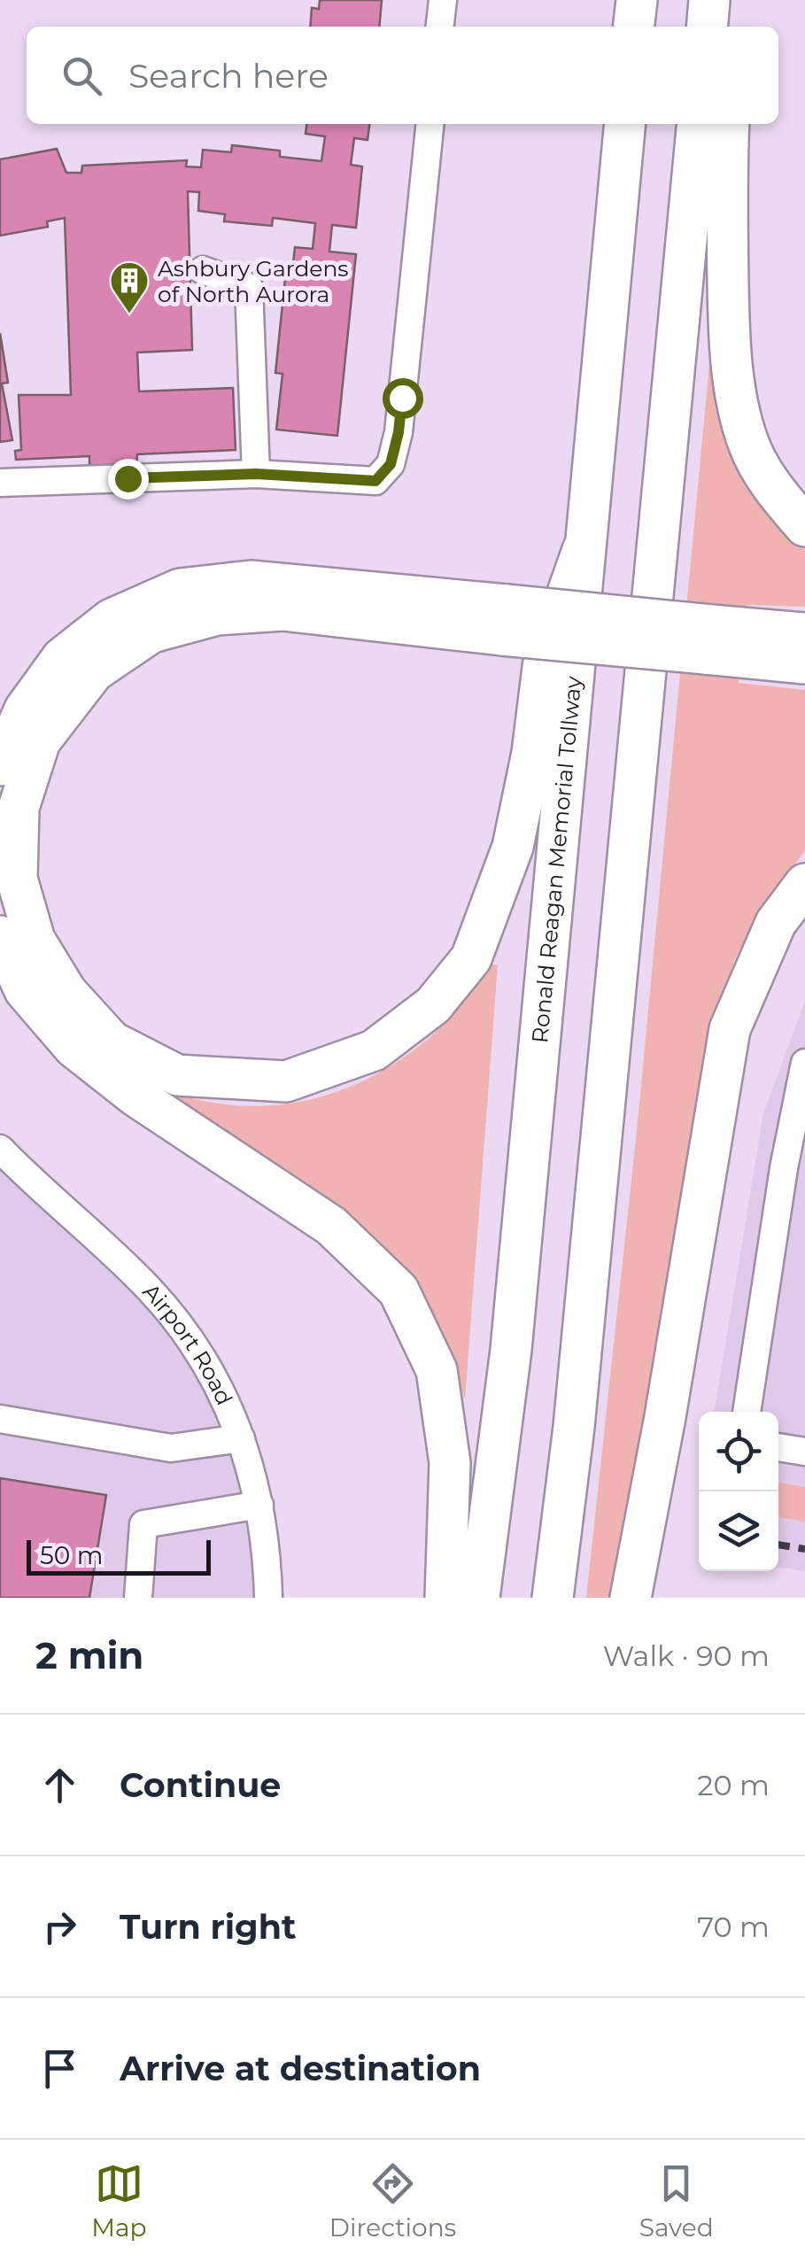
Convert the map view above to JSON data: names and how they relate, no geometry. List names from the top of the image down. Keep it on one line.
{"streets":{"highway":["Ronald Reagan Memorial Tollway"],"street":["Airport Road"]},"places":{"building":["Ashbury Gardens of North Aurora"]},"scale_bar":"50 m","page":{"search":"Search here","scale":"50 m","heading":["2 min","Walk · 90 m"],"list":[["Continue","20 m"],["Turn right","70 m"],"Arrive at destination"],"nav":["Map","Directions","Saved"]}}
